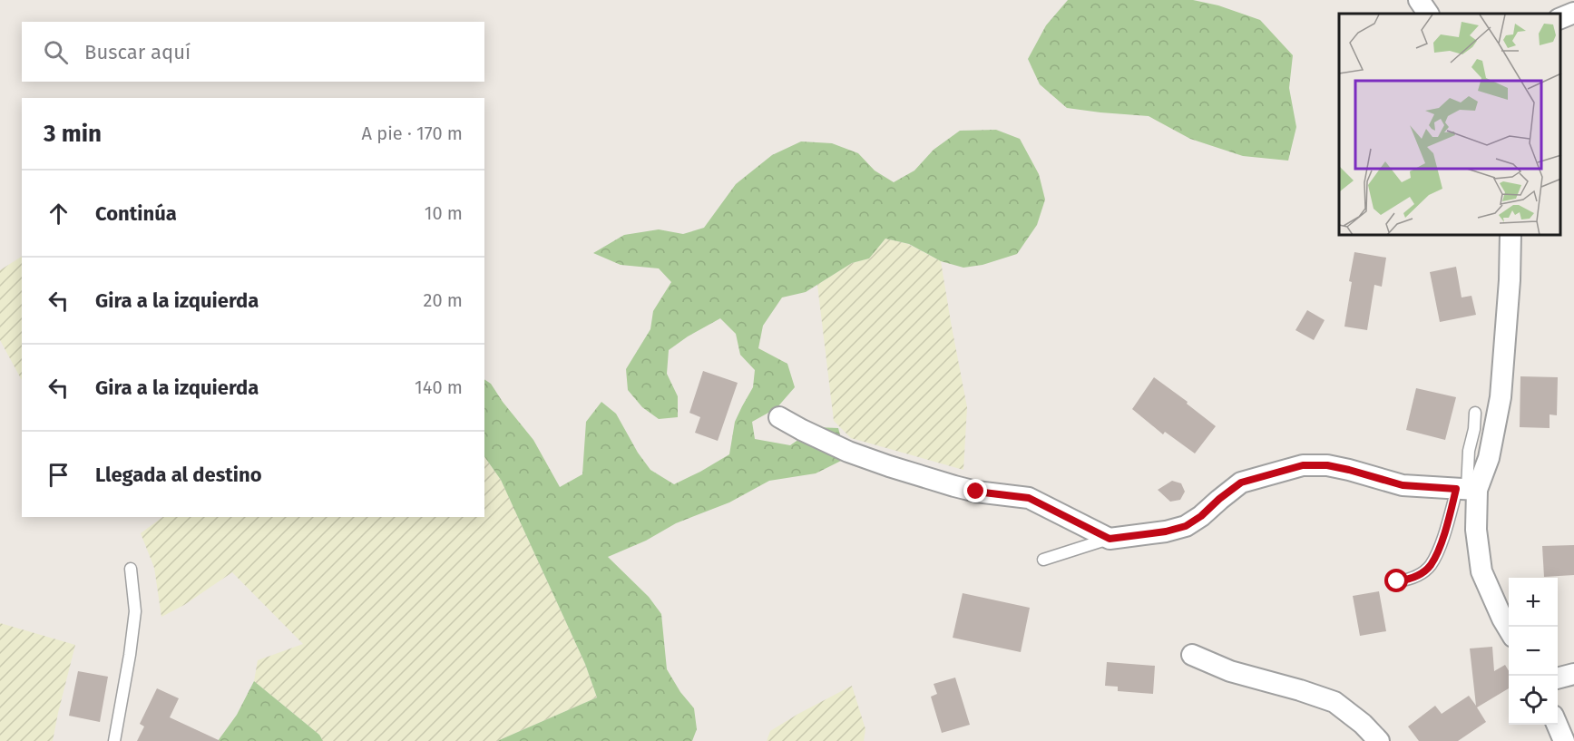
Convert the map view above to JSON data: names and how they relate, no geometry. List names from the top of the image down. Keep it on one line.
{"page":{"search":"Buscar aquí","heading":["3 min","A pie · 170 m"],"list":[["Continúa","10 m"],["Gira a la izquierda","20 m"],["Gira a la izquierda","140 m"],"Llegada al destino"],"map_buttons":["+","−"]}}
